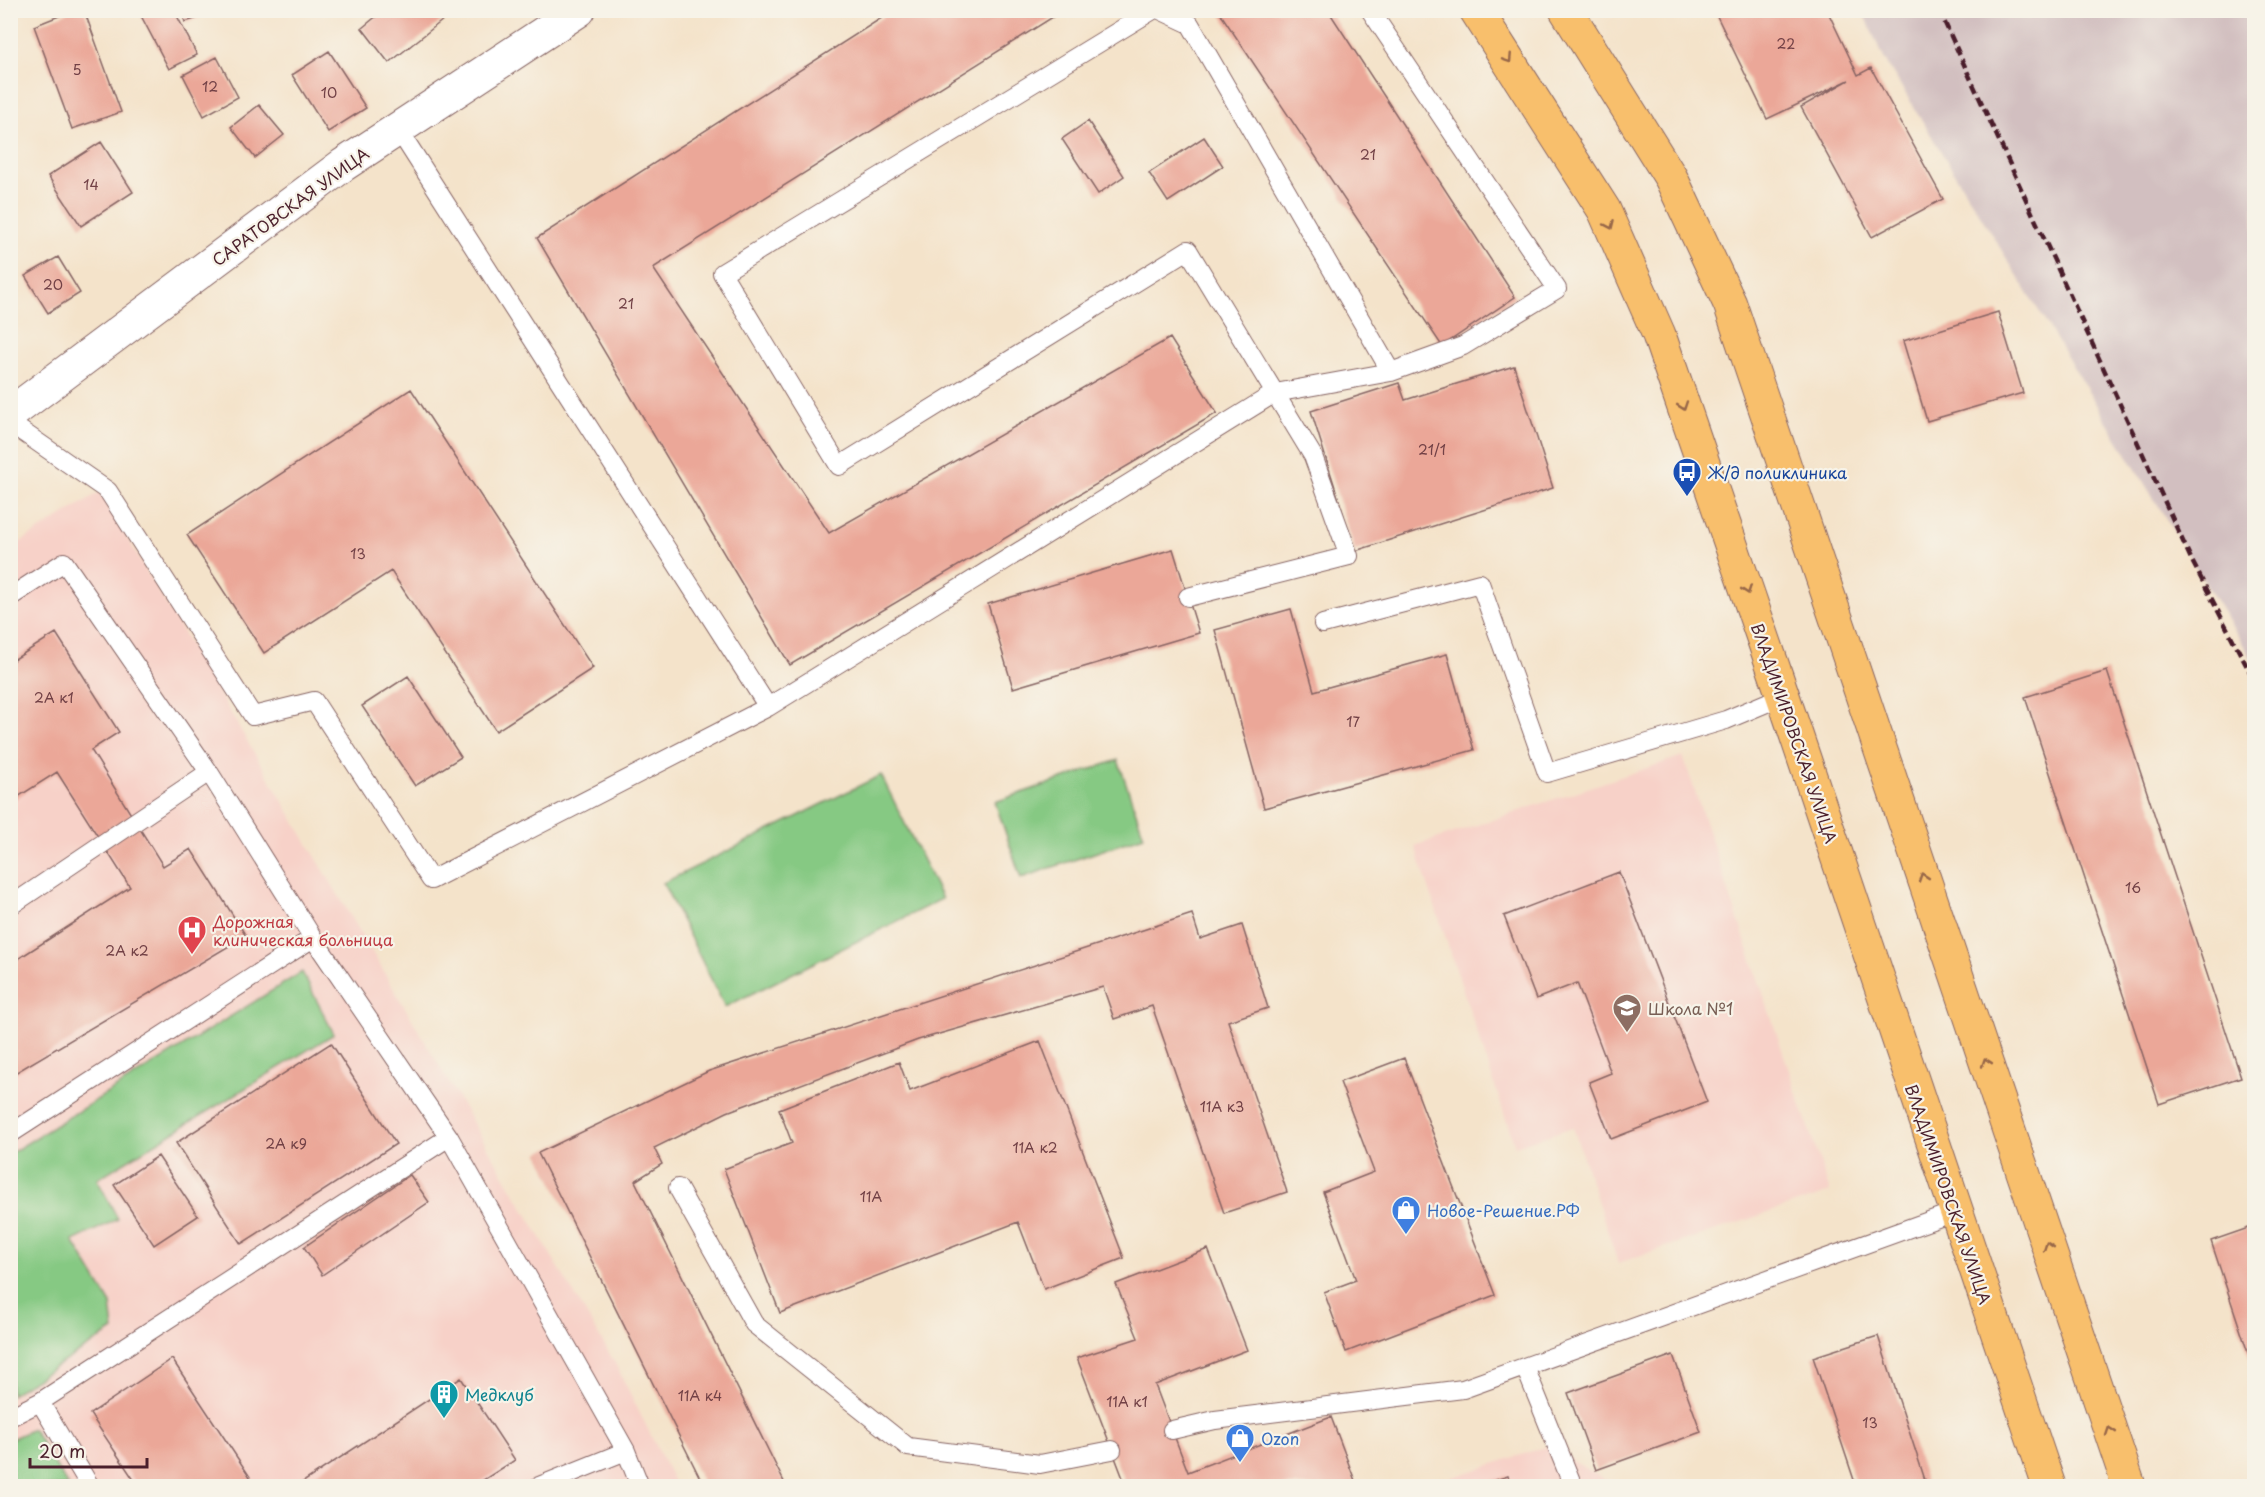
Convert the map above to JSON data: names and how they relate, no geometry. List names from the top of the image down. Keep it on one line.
{"streets":{"main road":["ВЛАДИМИРОВСКАЯ УЛИЦА"],"street":["САРАТОВСКАЯ УЛИЦА"]},"places":{"bus stop":["Ж/д поликлиника"],"hospital":["Дорожная клиническая больница"],"school or university":["Школа №1"],"shop":["Новое-Решение.РФ","Ozon"],"building":["Медклуб"]},"house_numbers":["22","5","12","10","21","14","20","21","21/1","13","2А к1","17","16","2А к2","11А к3","2А к9","11А к2","11А","11А к4","11А к1","13"],"scale_bar":"20 m"}
